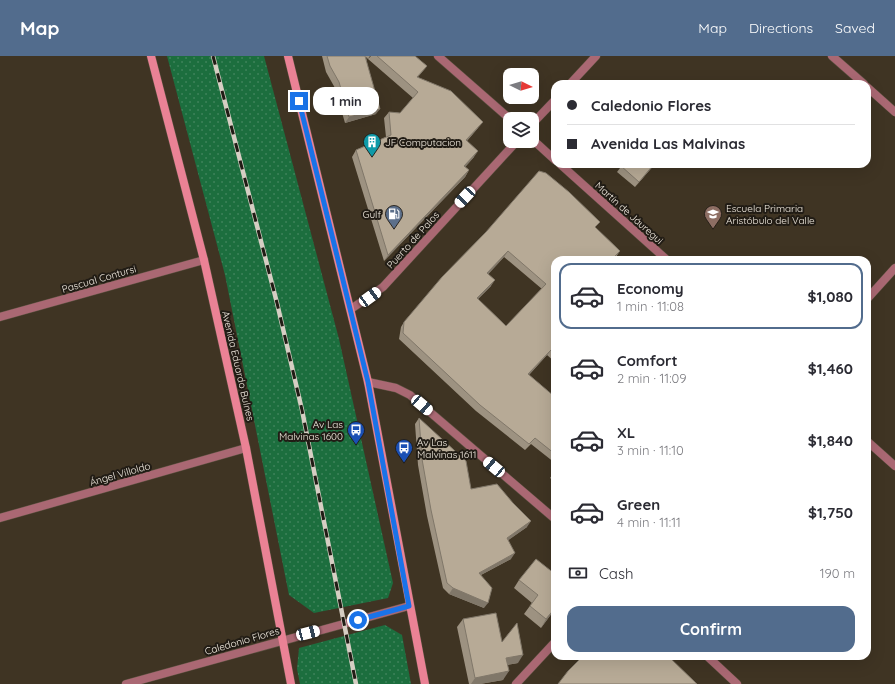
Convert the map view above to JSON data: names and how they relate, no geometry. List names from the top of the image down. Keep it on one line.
{"streets":{"main road":["Avenida Eduardo Bulnes"],"street":["Martín de Jáuregui","Puerto de Palos","Pascual Contursi","Ángel Villoldo","Caledonio Flores"]},"crossings":[["Pascual Contursi","Avenida Eduardo Bulnes"],["Avenida Eduardo Bulnes","Ángel Villoldo"],["Avenida Eduardo Bulnes","Caledonio Flores"]],"places":{"building":["JF Computacion"],"fuel station":["Gulf"],"school or university":["Escuela Primaria Aristóbulo del Valle"],"bus stop":["Av Las Malvinas 1600","Av Las Malvinas 1611"]},"north":"right","page":{"header":"Map","nav":["Map","Directions","Saved"],"banner":["Caledonio Flores","Avenida Las Malvinas"],"bubble":"1 min","list":[{"name":"Economy","note":"1 min · 11:08","value":"$1,080"},{"name":"Comfort","note":"2 min · 11:09","value":"$1,460"},{"name":"XL","note":"3 min · 11:10","value":"$1,840"},{"name":"Green","note":"4 min · 11:11","value":"$1,750"}],"pay":["Cash","190 m"],"buttons":"Confirm"}}
